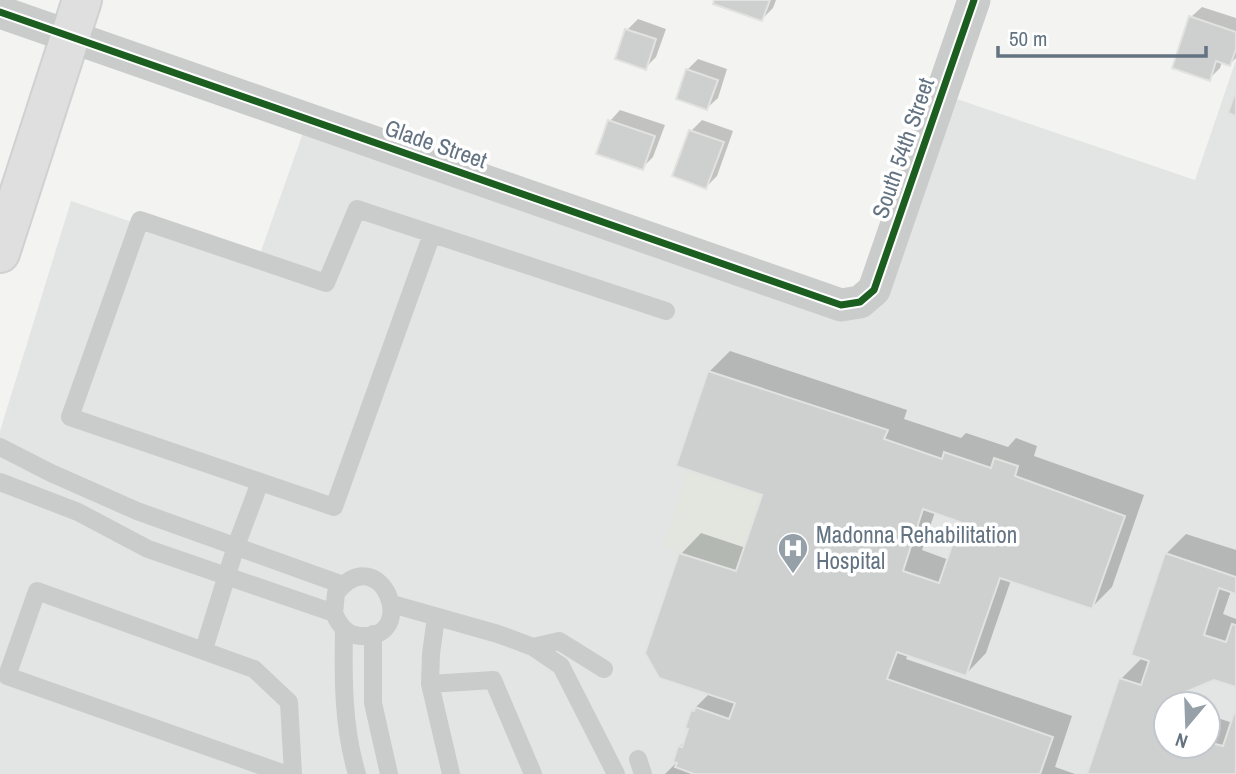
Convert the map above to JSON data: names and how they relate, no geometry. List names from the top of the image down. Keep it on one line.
{"streets":{"street":["Glade Street","South 54th Street"]},"crossings":[["Glade Street","South 54th Street"]],"places":{"hospital":["Madonna Rehabilitation Hospital"]},"scale_bar":"50 m","north":"bottom"}
